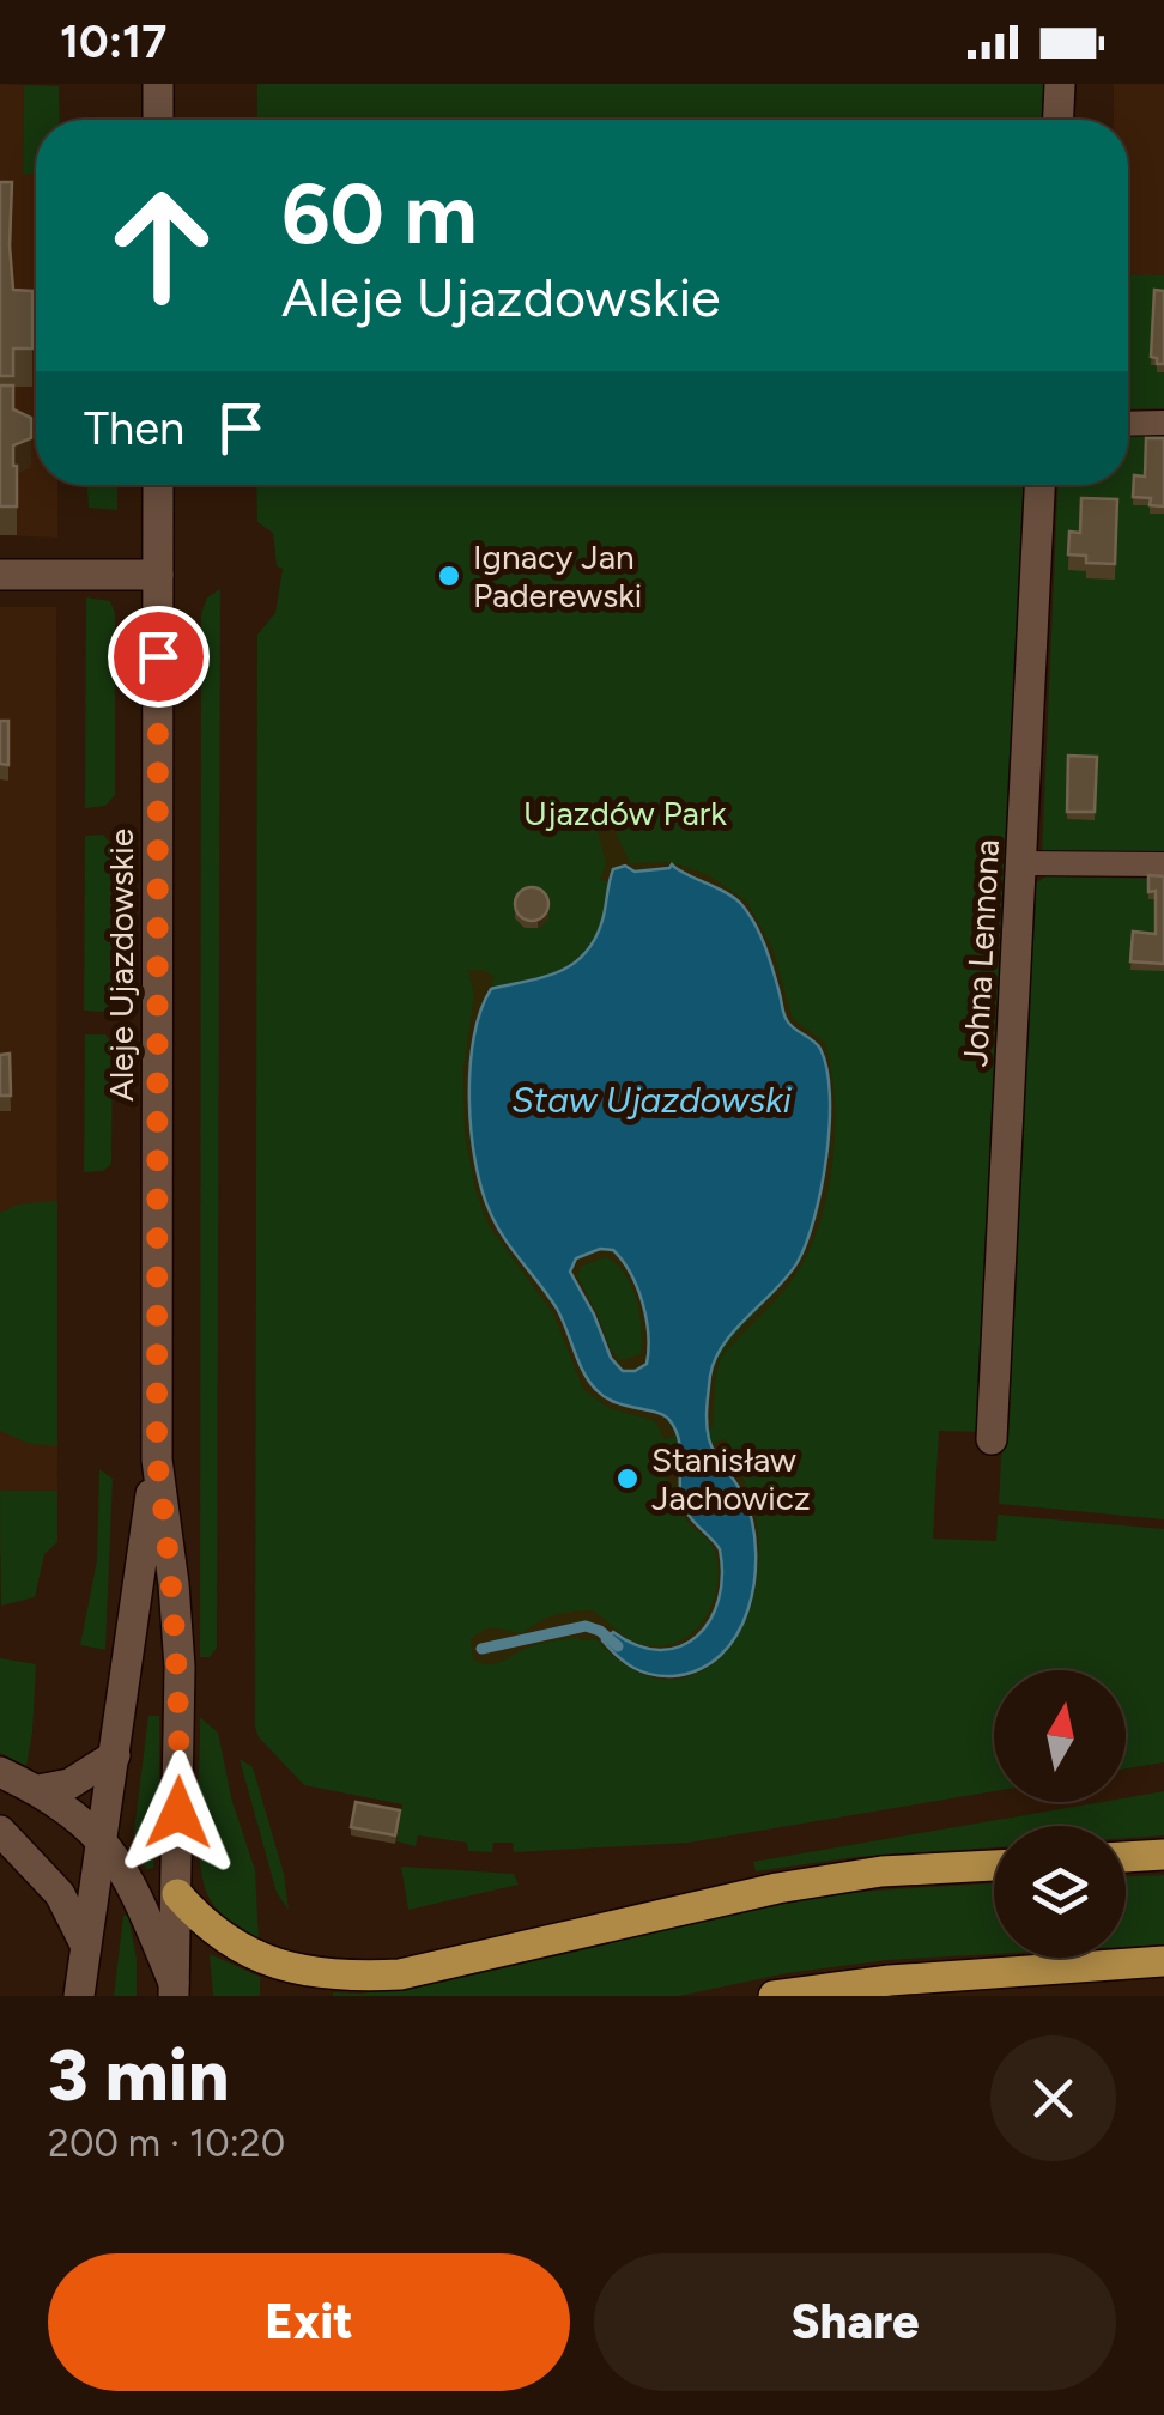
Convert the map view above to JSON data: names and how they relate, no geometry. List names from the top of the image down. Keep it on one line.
{"streets":{"street":["Johna Lennona","Aleje Ujazdowskie"]},"water":["Staw Ujazdowski"],"parks":["Ujazdów Park"],"places":["Ignacy Jan Paderewski","Stanisław Jachowicz"],"north":"top","page":{"status":"10:17","turn":["60 m","Aleje Ujazdowskie"],"then":"Then","heading":["3 min","200 m · 10:20"],"buttons":["Exit","Share"]}}
